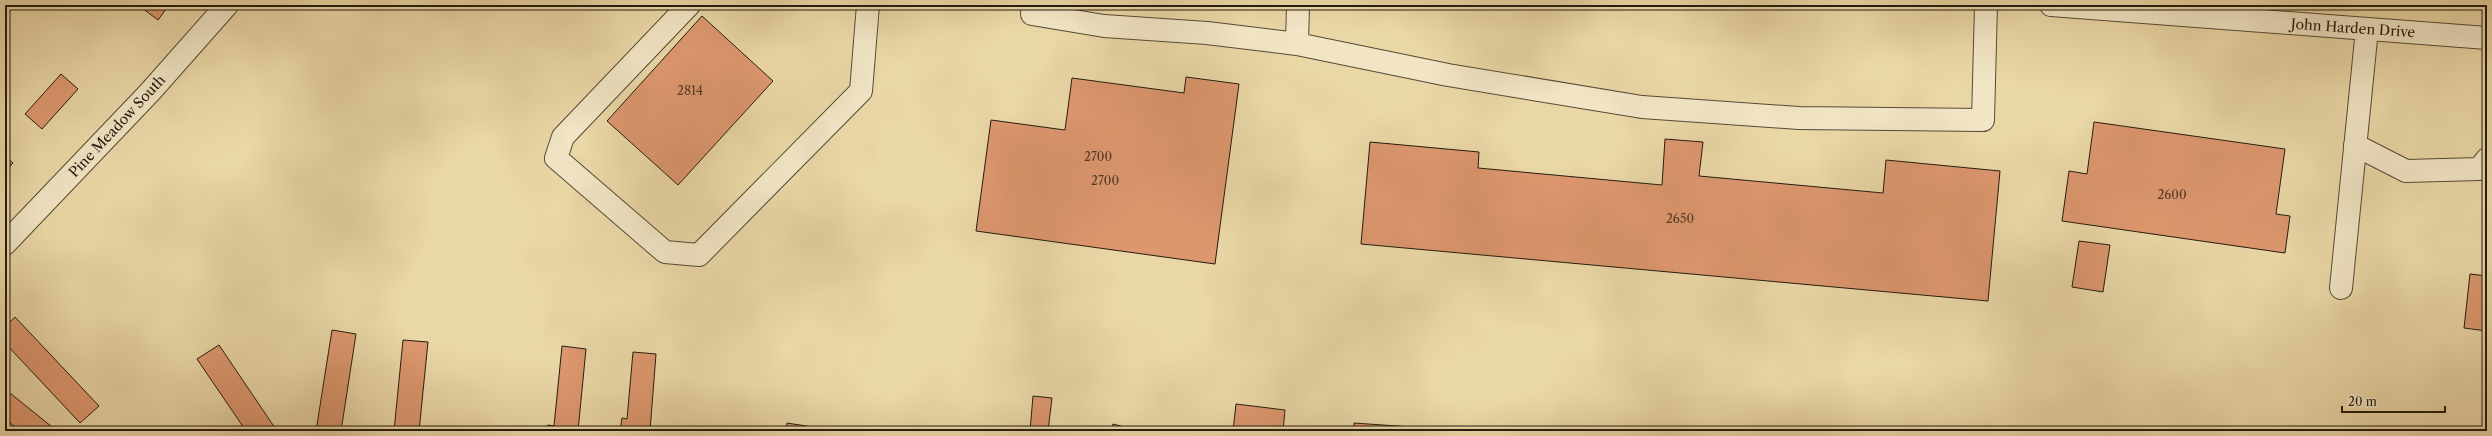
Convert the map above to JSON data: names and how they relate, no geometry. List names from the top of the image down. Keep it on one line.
{"streets":{"street":["John Harden Drive","Pine Meadow South"]},"house_numbers":["2814","2700","2700","2600","2650"],"scale_bar":"20 m"}
